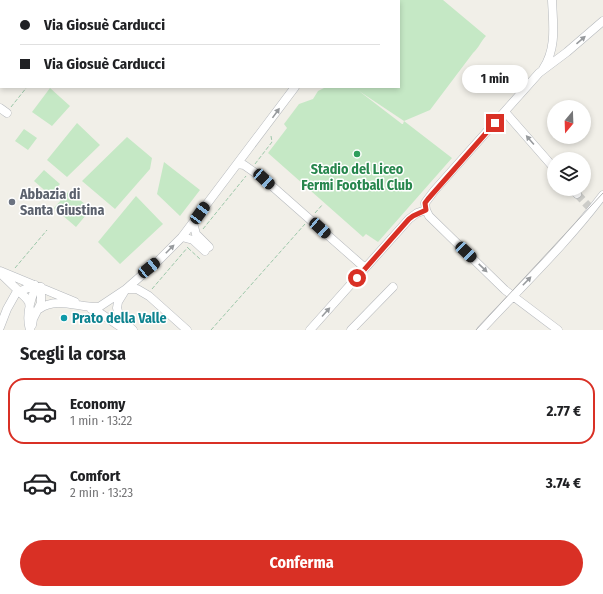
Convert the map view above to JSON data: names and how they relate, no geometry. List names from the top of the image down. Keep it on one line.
{"places":["Stadio del Liceo Fermi Football Club","Abbazia di Santa Giustina","Prato della Valle"],"north":"bottom","page":{"banner":["Via Giosuè Carducci","Via Giosuè Carducci"],"bubble":"1 min","heading":"Scegli la corsa","list":[{"name":"Economy","note":"1 min · 13:22","value":"2.77 €"},{"name":"Comfort","note":"2 min · 13:23","value":"3.74 €"}],"buttons":"Conferma"}}
